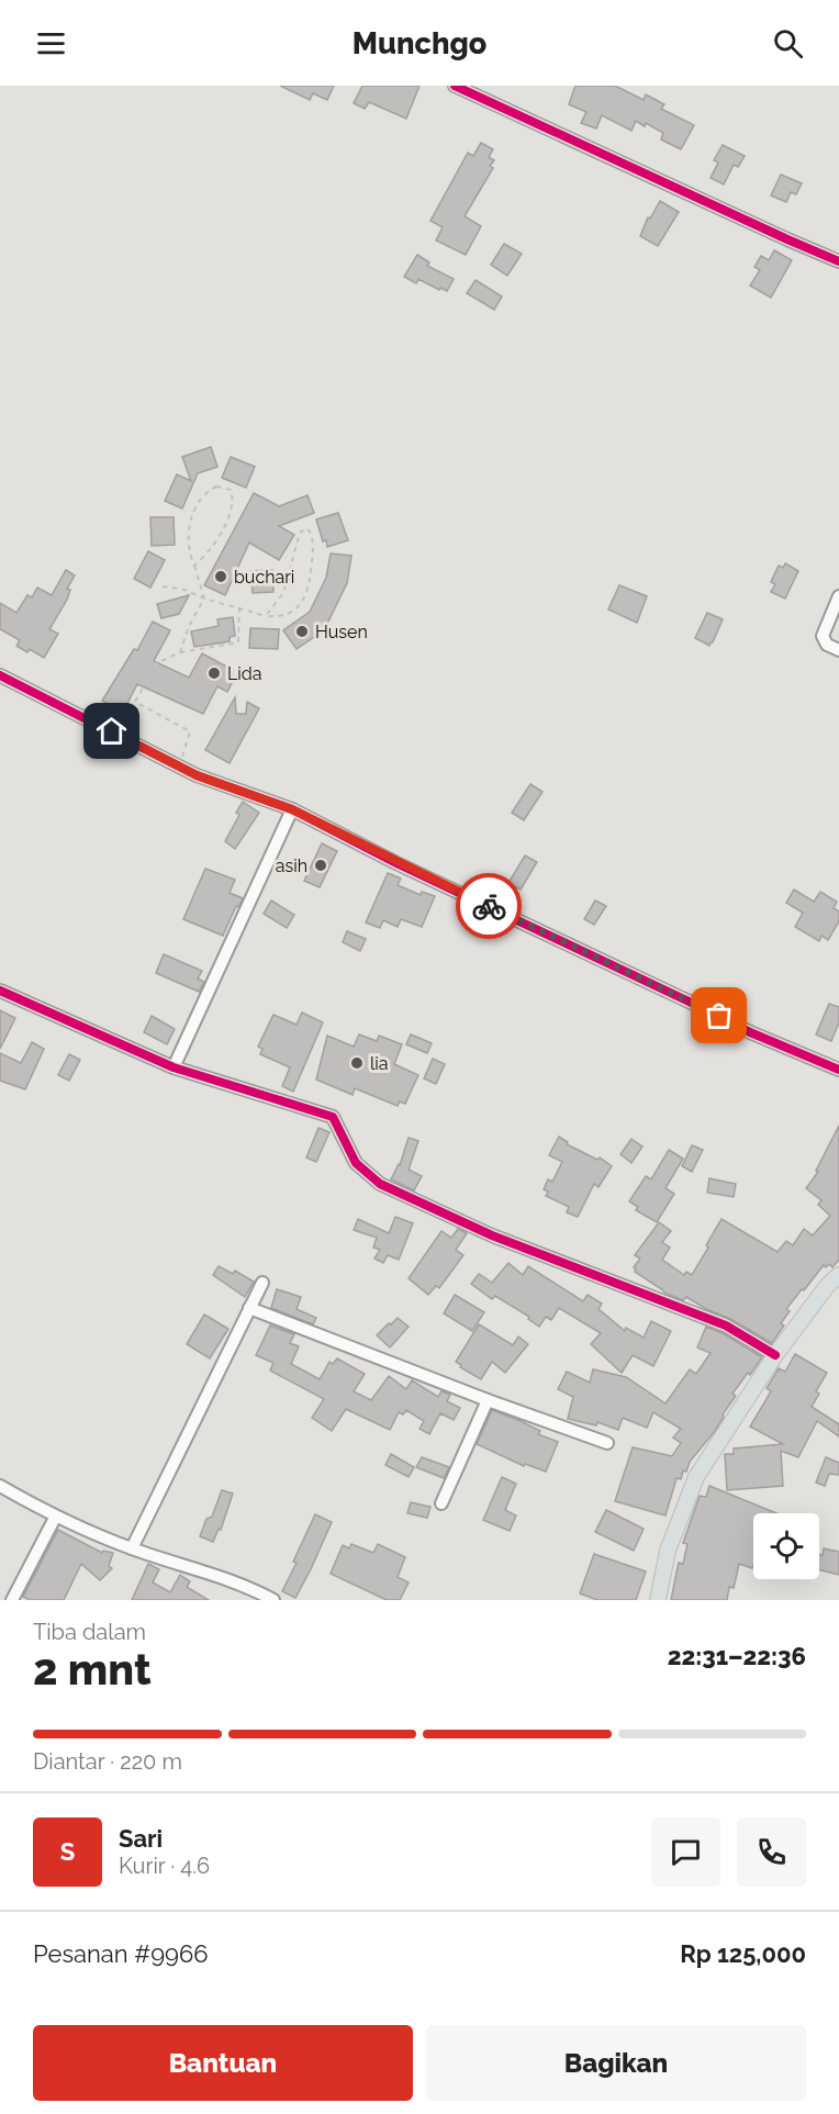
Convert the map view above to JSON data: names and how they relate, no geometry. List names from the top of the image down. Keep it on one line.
{"places":["buchari","Husen","Lida","asih","lia"],"page":{"header":"Munchgo","heading":["2 mnt","Tiba dalam","22:31–22:36"],"panel":["Sari","Kurir · 4.6","Pesanan #9966","Rp 125,000"],"bar":"Diantar · 220 m","round":"S","buttons":["Bantuan","Bagikan"]}}
